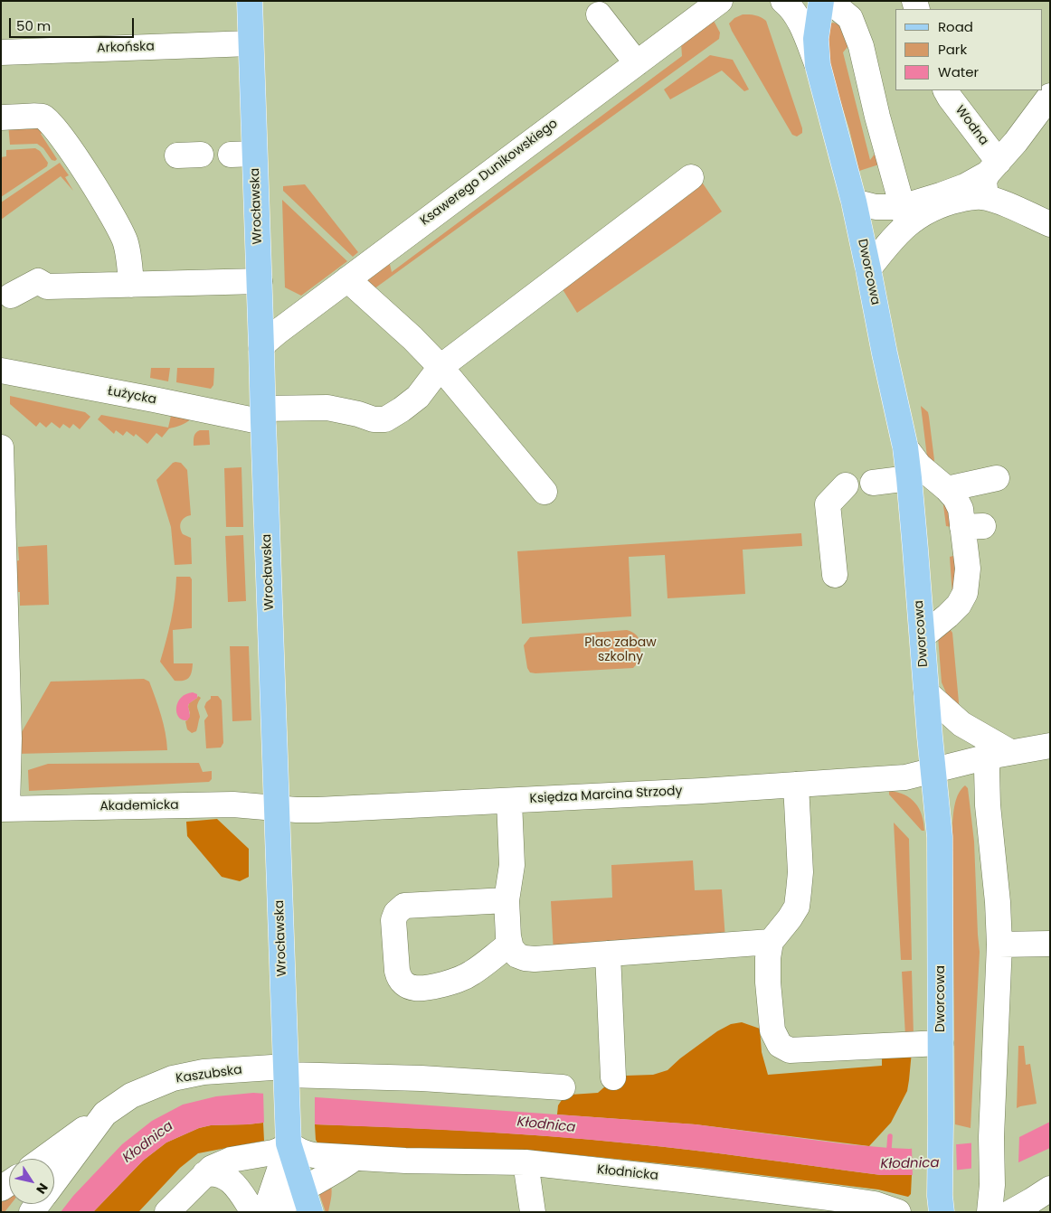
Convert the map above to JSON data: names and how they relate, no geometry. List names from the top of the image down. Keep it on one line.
{"streets":{"main road":["Wrocławska","Dworcowa"],"street":["Arkońska","Wodna","Ksawerego Dunikowskiego","Łużycka","Księdza Marcina Strzody","Akademicka","Kaszubska","Kłodnicka"]},"crossings":[["Arkońska","Wrocławska"],["Ksawerego Dunikowskiego","Wrocławska"],["Wrocławska","Łużycka"],["Wrocławska","Księdza Marcina Strzody"],["Wrocławska","Akademicka"],["Wrocławska","Kaszubska"],["Wrocławska","Kłodnicka"],["Dworcowa","Księdza Marcina Strzody"],["Księdza Marcina Strzody","Akademicka"]],"water":["Kłodnica"],"parks":["Plac zabaw szkolny"],"legend":["Road","Park","Water"],"scale_bar":"50 m","north":"bottom right"}
